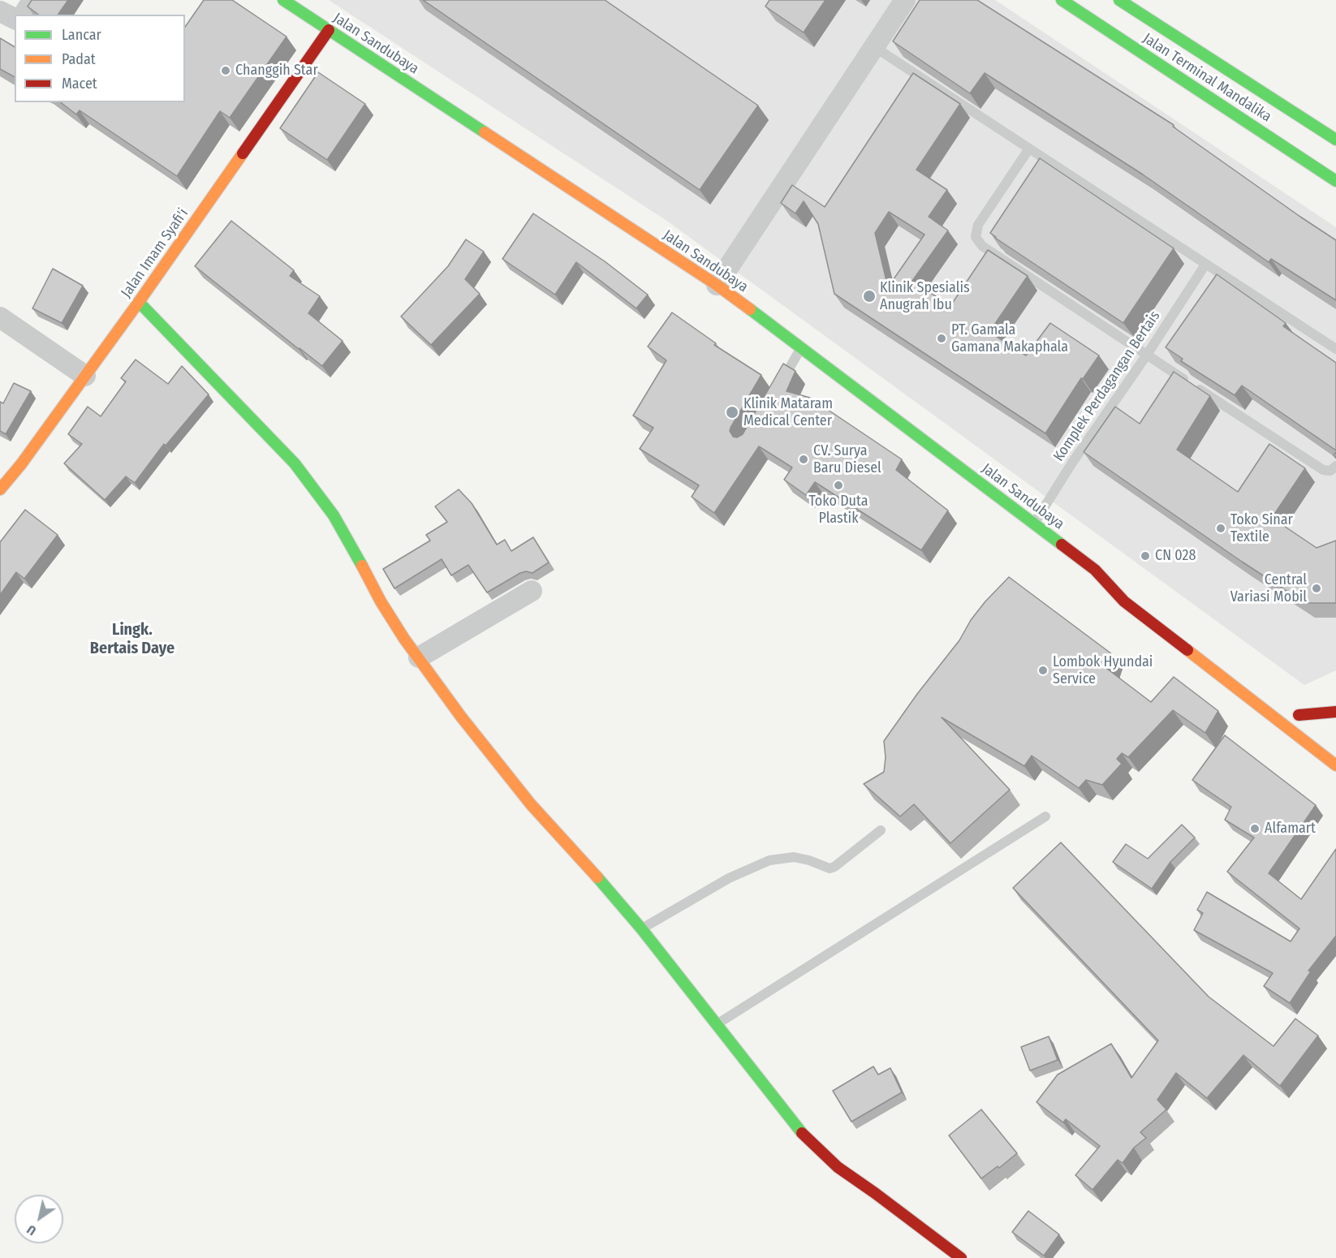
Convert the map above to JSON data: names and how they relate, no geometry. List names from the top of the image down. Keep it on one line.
{"streets":{"main road":["Jalan Sandubaya","Jalan Terminal Mandalika","Jalan Imam Syafi'i"],"lane":["Komplek Perdagangan Bertais"]},"crossings":[["Jalan Sandubaya","Jalan Imam Syafi'i"],["Jalan Sandubaya","Komplek Perdagangan Bertais"]],"districts":["Lingk. Bertais Daye"],"places":["Changgih Star","Klinik Spesialis Anugrah Ibu","PT. Gamala Gamana Makaphala","Klinik Mataram Medical Center","CV. Surya Baru Diesel","Toko Duta Plastik","Toko Sinar Textile","CN 028","Central Variasi Mobil","Lombok Hyundai Service","Alfamart"],"legend":["Lancar","Padat","Macet"],"north":"bottom left"}
